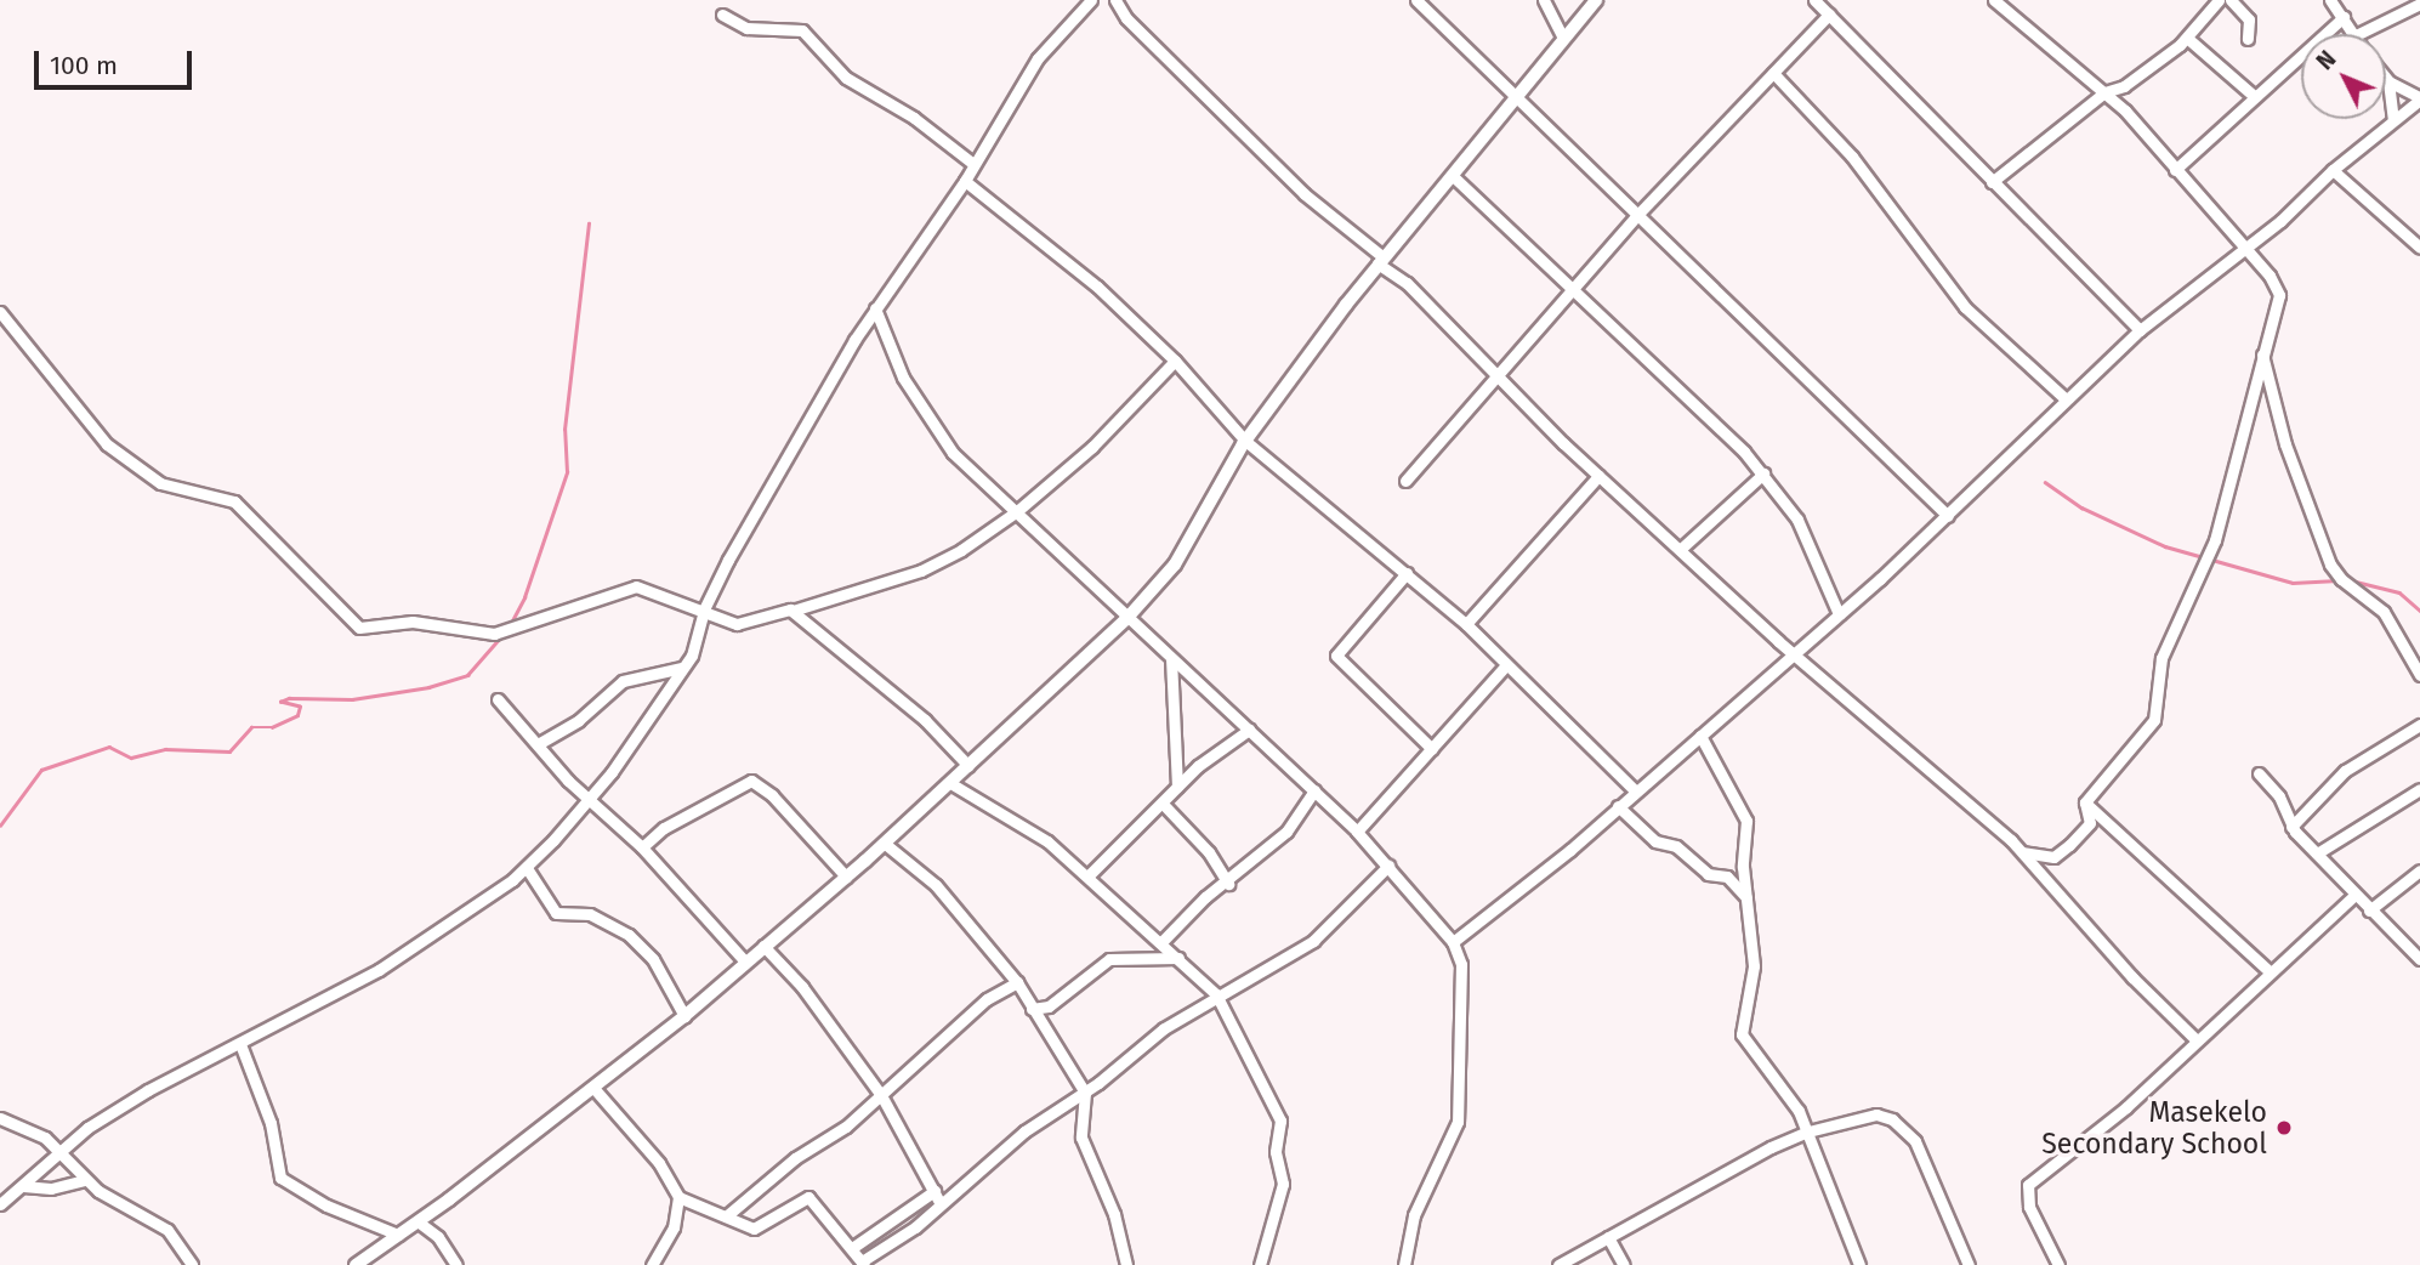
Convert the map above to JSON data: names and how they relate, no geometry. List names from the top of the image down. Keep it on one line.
{"places":["Masekelo Secondary School"],"scale_bar":"100 m","north":"top left"}
